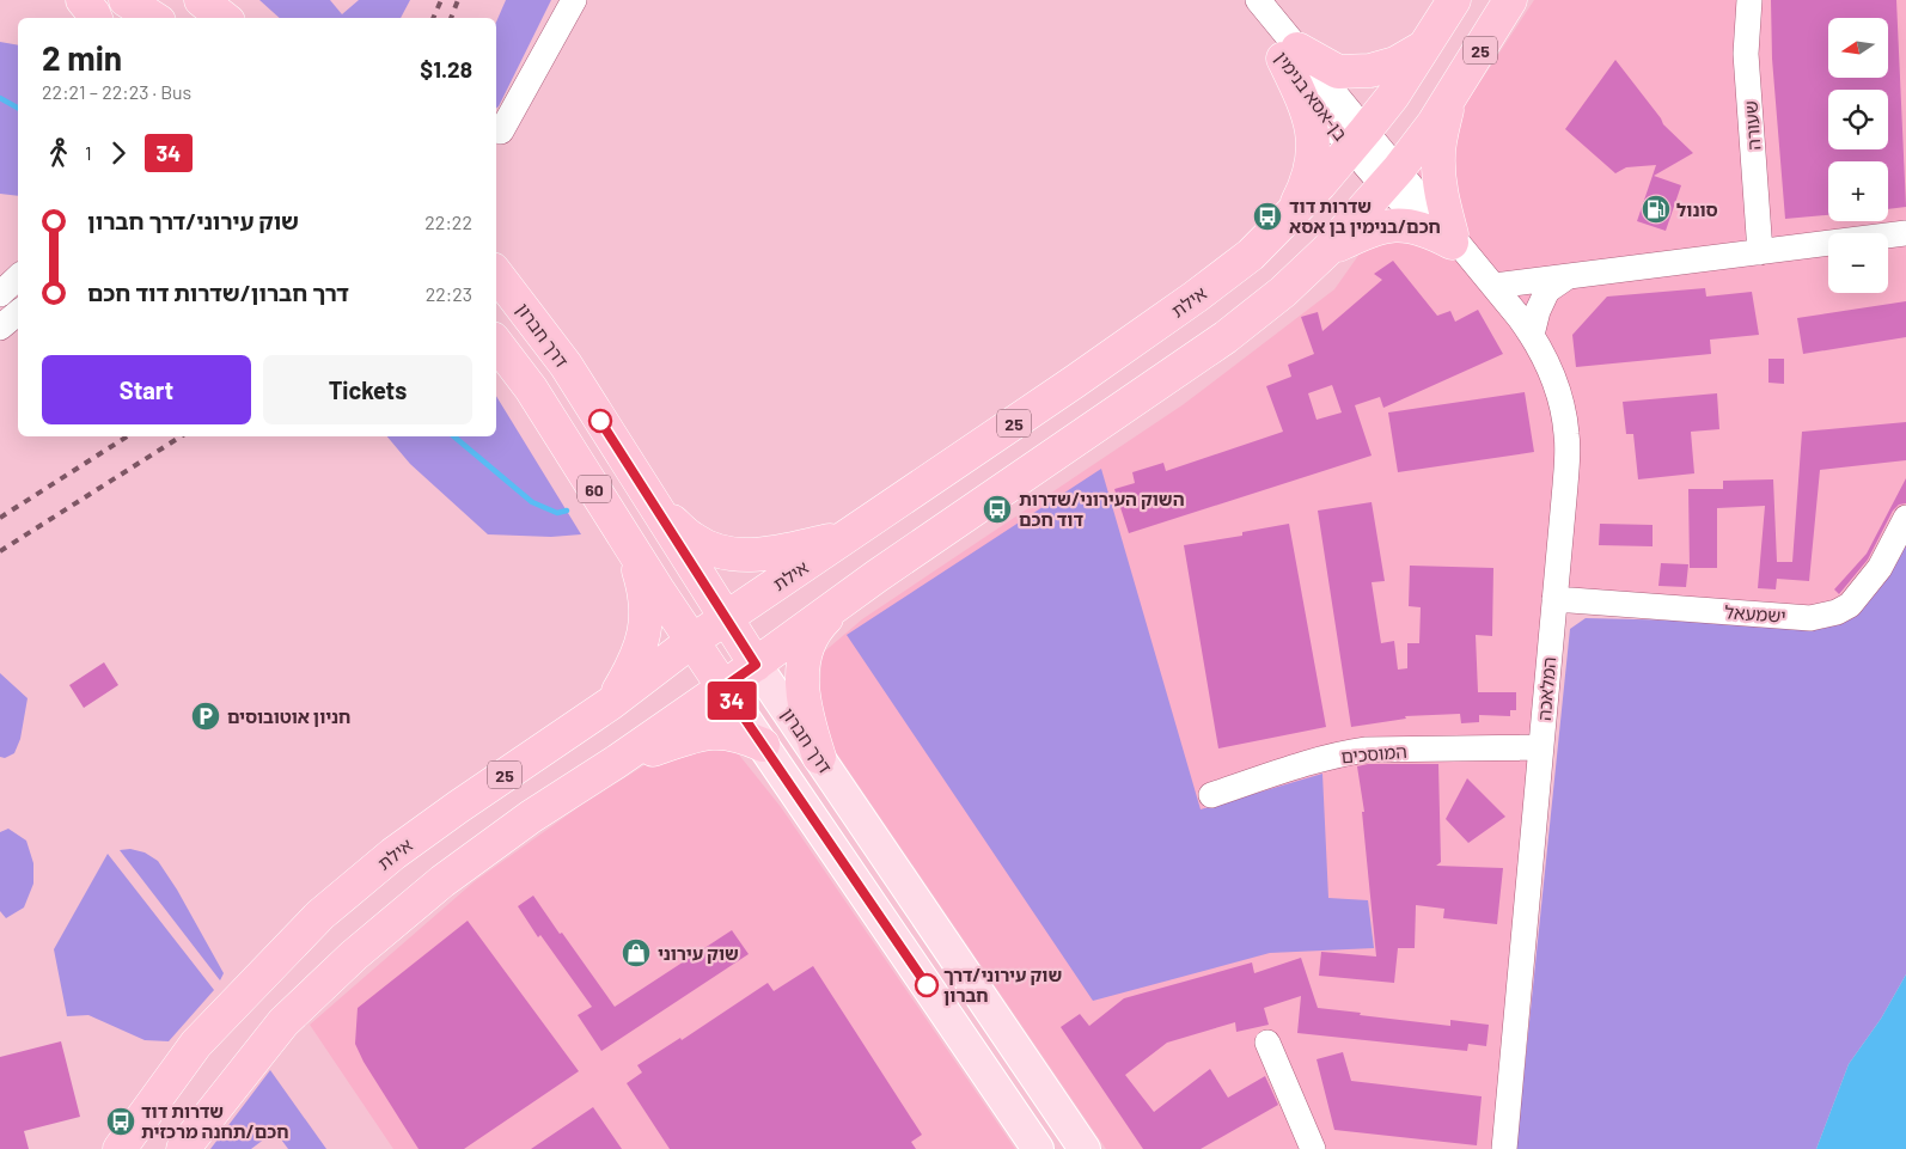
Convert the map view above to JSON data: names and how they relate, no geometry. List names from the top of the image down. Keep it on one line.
{"streets":{"highway":["25","אילת","דרך חברון","60"],"street":["בן-אסא בנימין","שעורה","ישמעאל","המלאכה","המוסכים"]},"crossings":[["25","בן-אסא בנימין"],["25","דרך חברון"],["25","60"],["25","המלאכה"],["בן-אסא בנימין","אילת"],["בן-אסא בנימין","המלאכה"],["אילת","דרך חברון"],["אילת","60"],["ישמעאל","המלאכה"],["המלאכה","המוסכים"]],"places":{"fuel station":["סונול"],"bus stop":["שדרות דוד חכם/בנימין בן אסא","השוק העירוני/שדרות דוד חכם","שדרות דוד חכם/תחנה מרכזית"],"parking":["חניון אוטובוסים"],"shop":["שוק עירוני"],"other":["שוק עירוני/דרך חברון"]},"lines":["bus line 34"],"north":"left","page":{"on_map":"34","map_buttons":["+","−"],"heading":["2 min","22:21 – 22:23 · Bus","$1.28"],"legs":["1","34"],"list":[{"name":"שוק עירוני/דרך חברון","value":"22:22"},{"name":"דרך חברון/שדרות דוד חכם","value":"22:23"}],"buttons":["Start","Tickets"]}}
